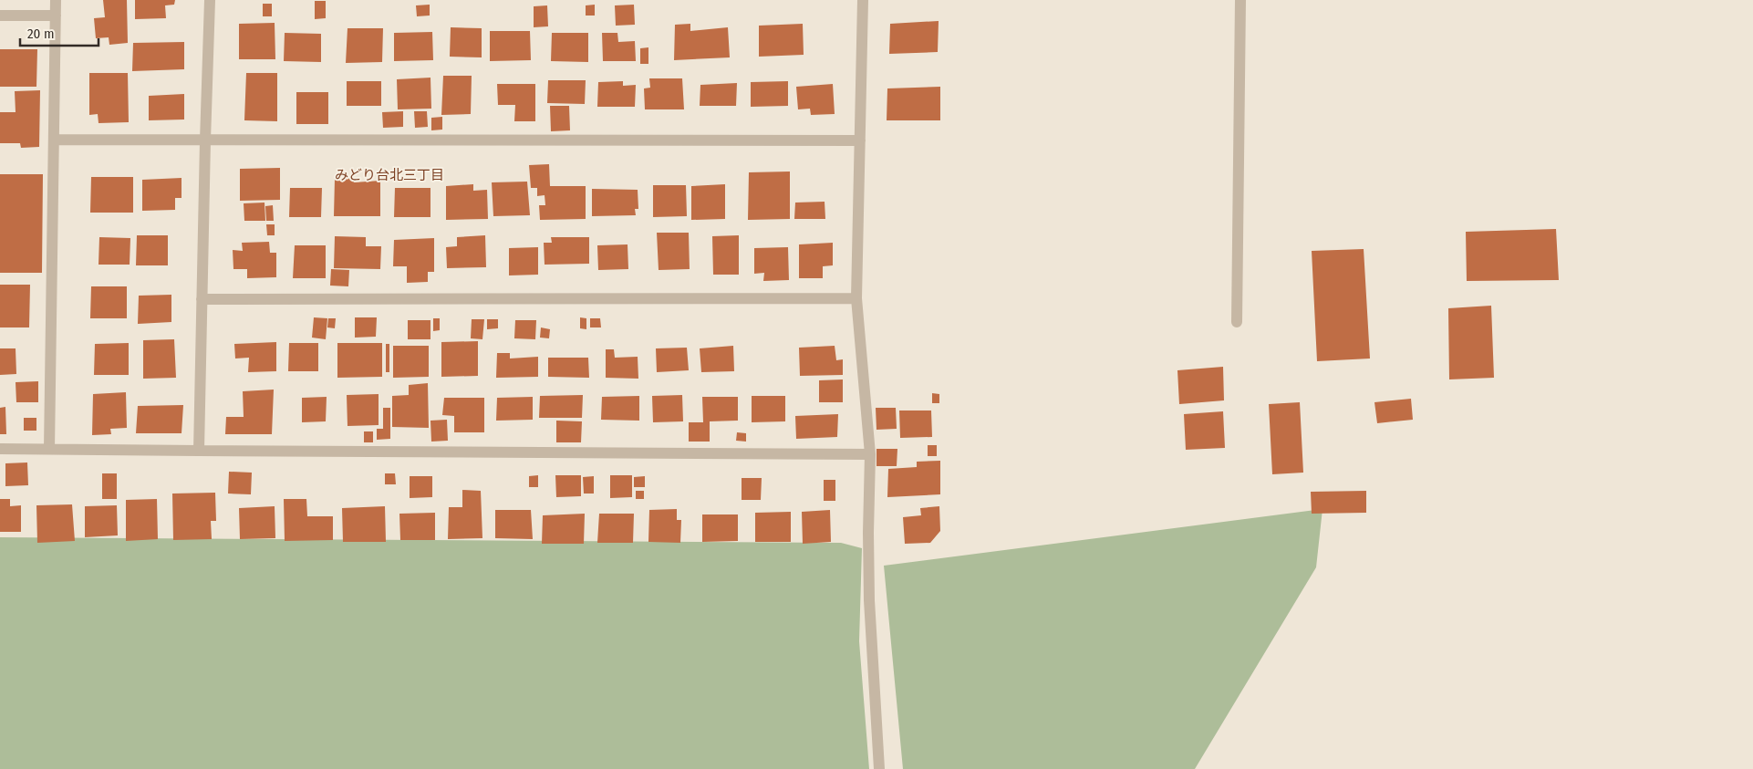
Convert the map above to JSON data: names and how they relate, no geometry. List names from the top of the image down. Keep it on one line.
{"districts":["みどり台北三丁目"],"scale_bar":"20 m"}
